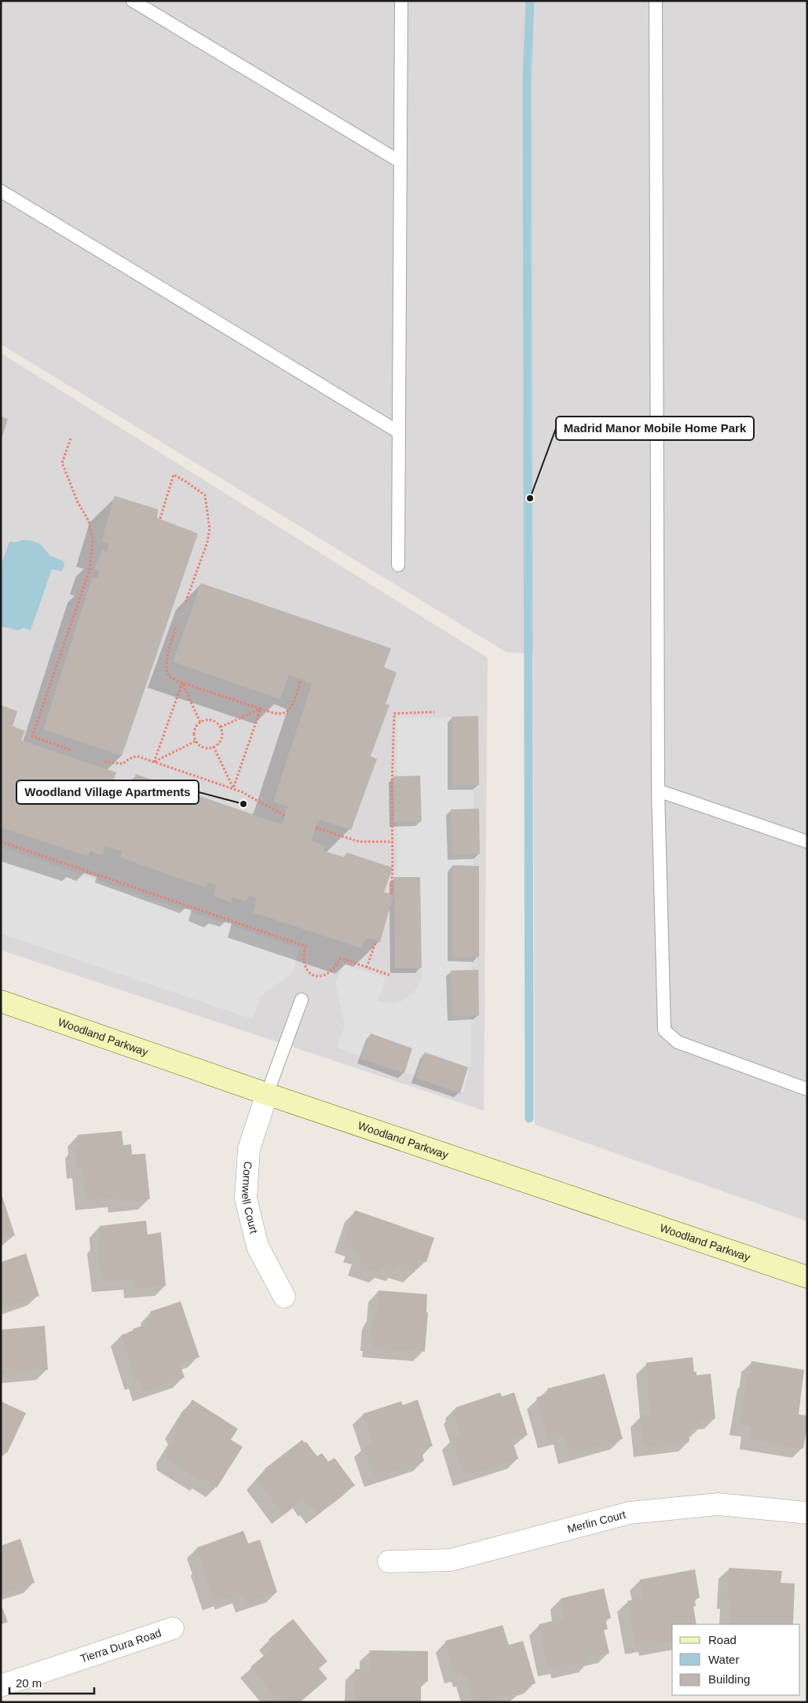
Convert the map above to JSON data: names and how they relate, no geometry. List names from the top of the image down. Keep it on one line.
{"streets":{"main road":["Woodland Parkway"],"street":["Cornwell Court","Merlin Court","Tierra Dura Road"]},"crossings":[["Woodland Parkway","Cornwell Court"]],"places":["Madrid Manor Mobile Home Park","Woodland Village Apartments"],"legend":["Road","Water","Building"],"scale_bar":"20 m"}
